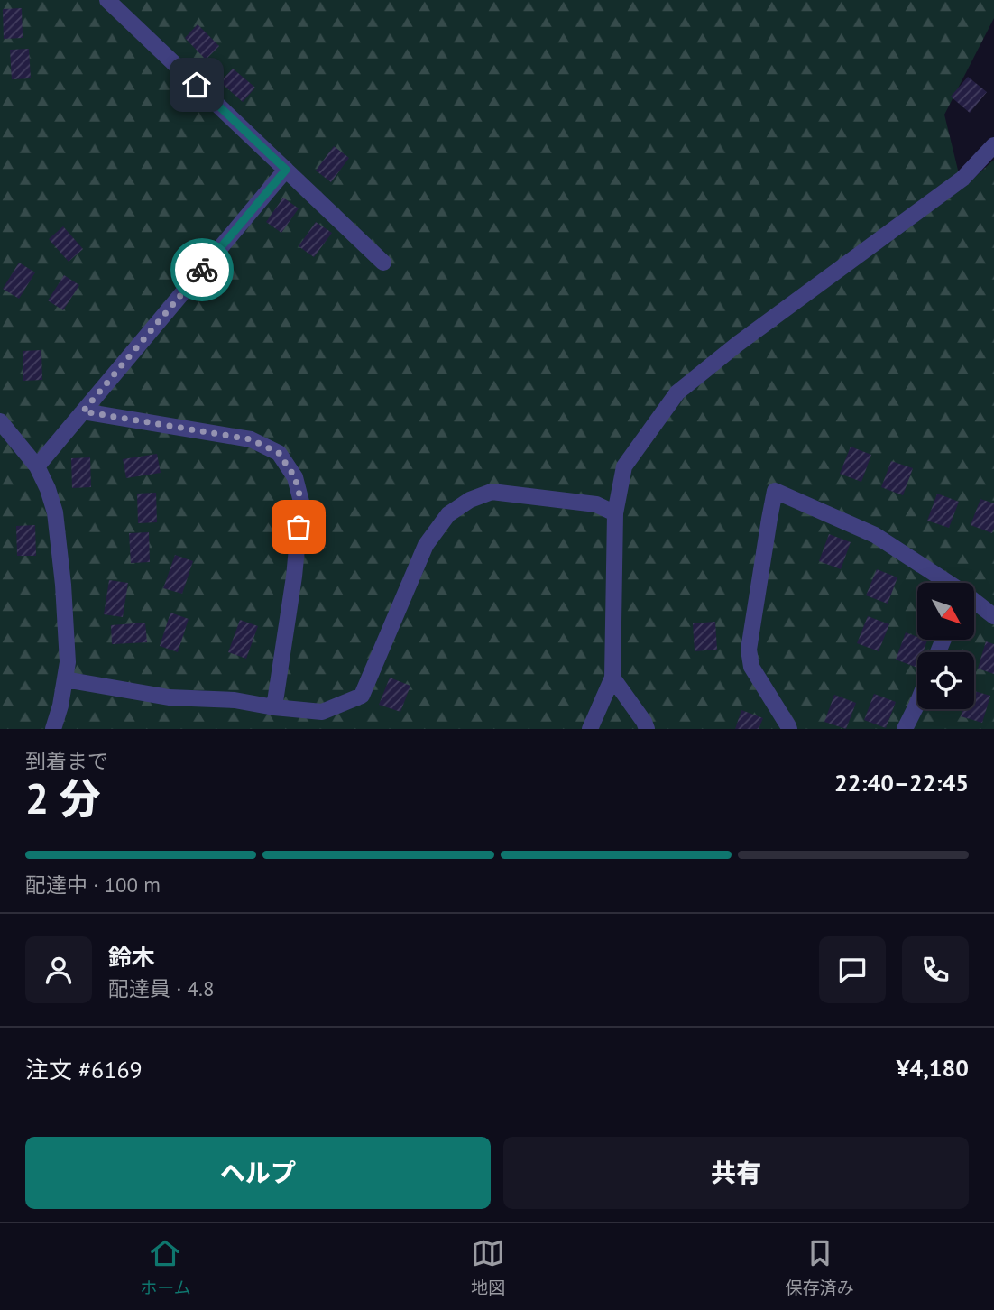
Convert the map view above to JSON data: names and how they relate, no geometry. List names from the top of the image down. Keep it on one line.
{"north":"bottom right","page":{"heading":["2 分","到着まで","22:40–22:45"],"panel":["鈴木","配達員 · 4.8","注文 #6169","¥4,180"],"bar":"配達中 · 100 m","buttons":["ヘルプ","共有"],"tabs":["ホーム","地図","保存済み"]}}
